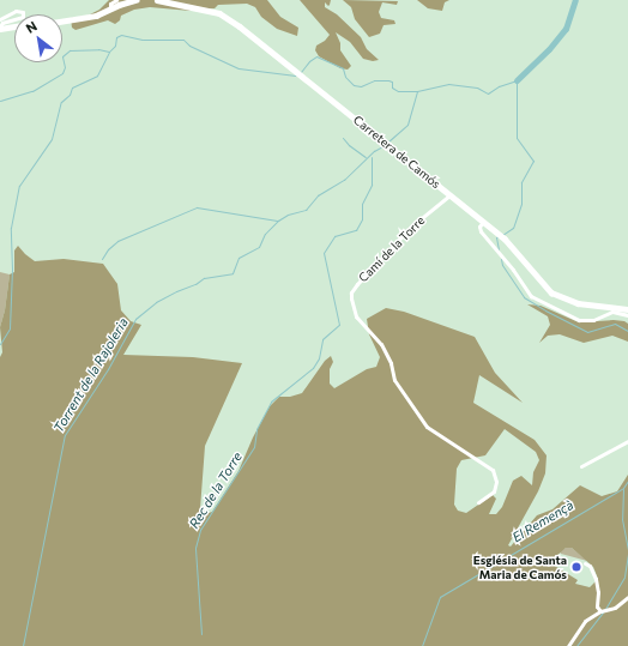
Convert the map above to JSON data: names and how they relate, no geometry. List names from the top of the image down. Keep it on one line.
{"streets":{"street":["Carretera de Camós","Camí de la Torre"]},"crossings":[["Carretera de Camós","Camí de la Torre"]],"water":["Torrent de la Rajoleria","Rec de la Torre","El Remençà"],"places":["Església de Santa Maria de Camós"],"north":"top left"}
